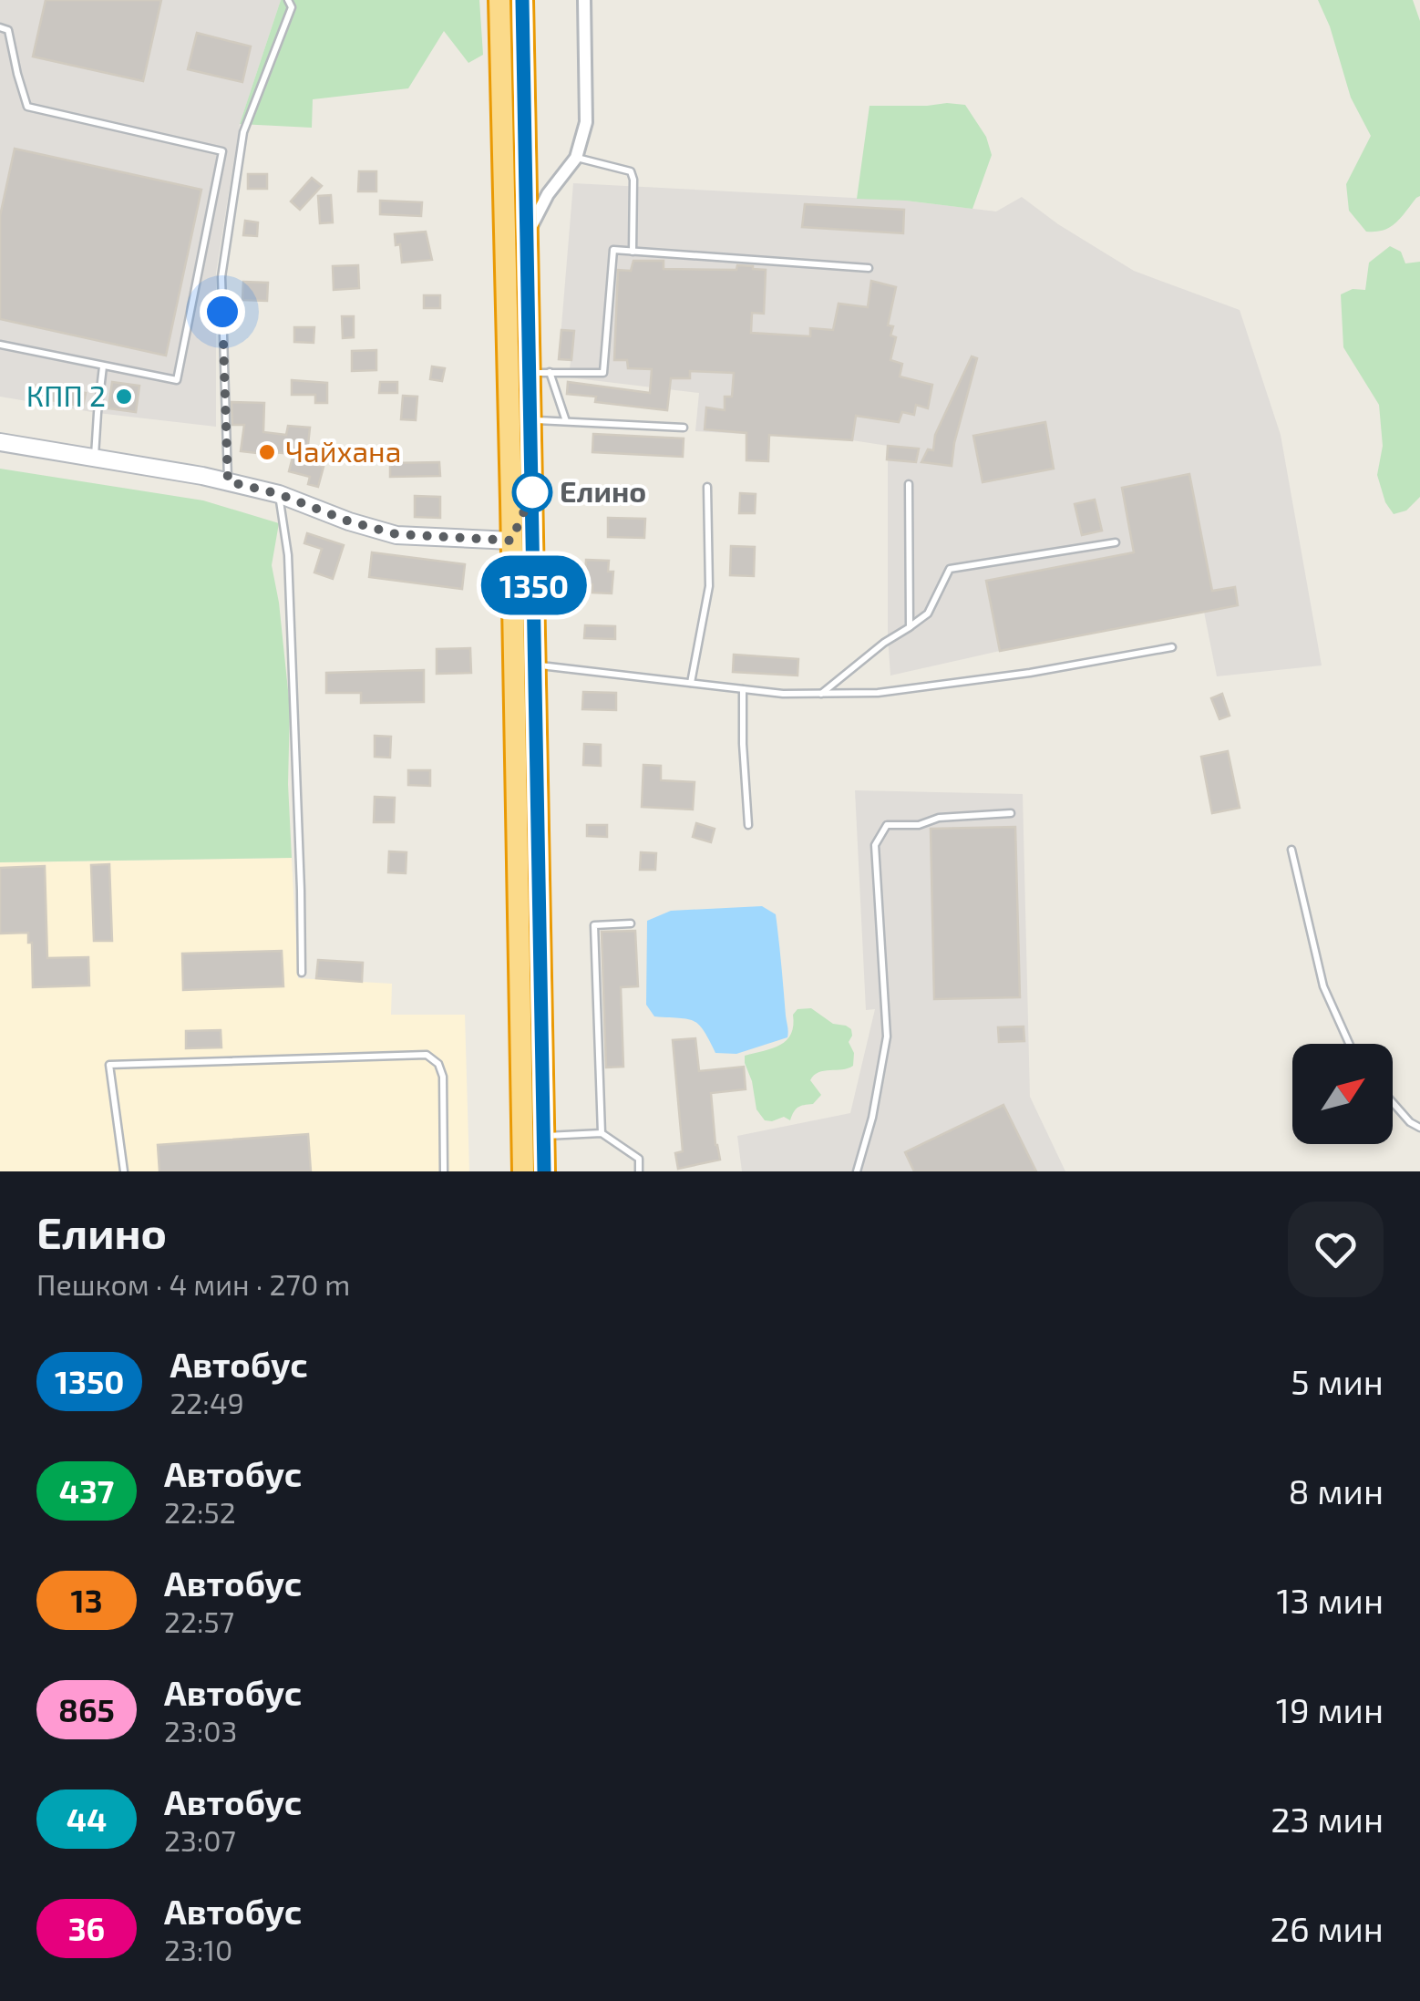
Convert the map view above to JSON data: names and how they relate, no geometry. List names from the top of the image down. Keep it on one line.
{"places":["КПП 2","Чайхана","Елино"],"lines":["bus line 1350"],"north":"top right","page":{"on_map":"1350","heading":["Елино","Пешком · 4 мин · 270 m"],"list":[{"mark":"1350","name":"Автобус","note":"22:49","value":"5 мин"},{"mark":"437","name":"Автобус","note":"22:52","value":"8 мин"},{"mark":"13","name":"Автобус","note":"22:57","value":"13 мин"},{"mark":"865","name":"Автобус","note":"23:03","value":"19 мин"},{"mark":"44","name":"Автобус","note":"23:07","value":"23 мин"},{"mark":"36","name":"Автобус","note":"23:10","value":"26 мин"}]}}
